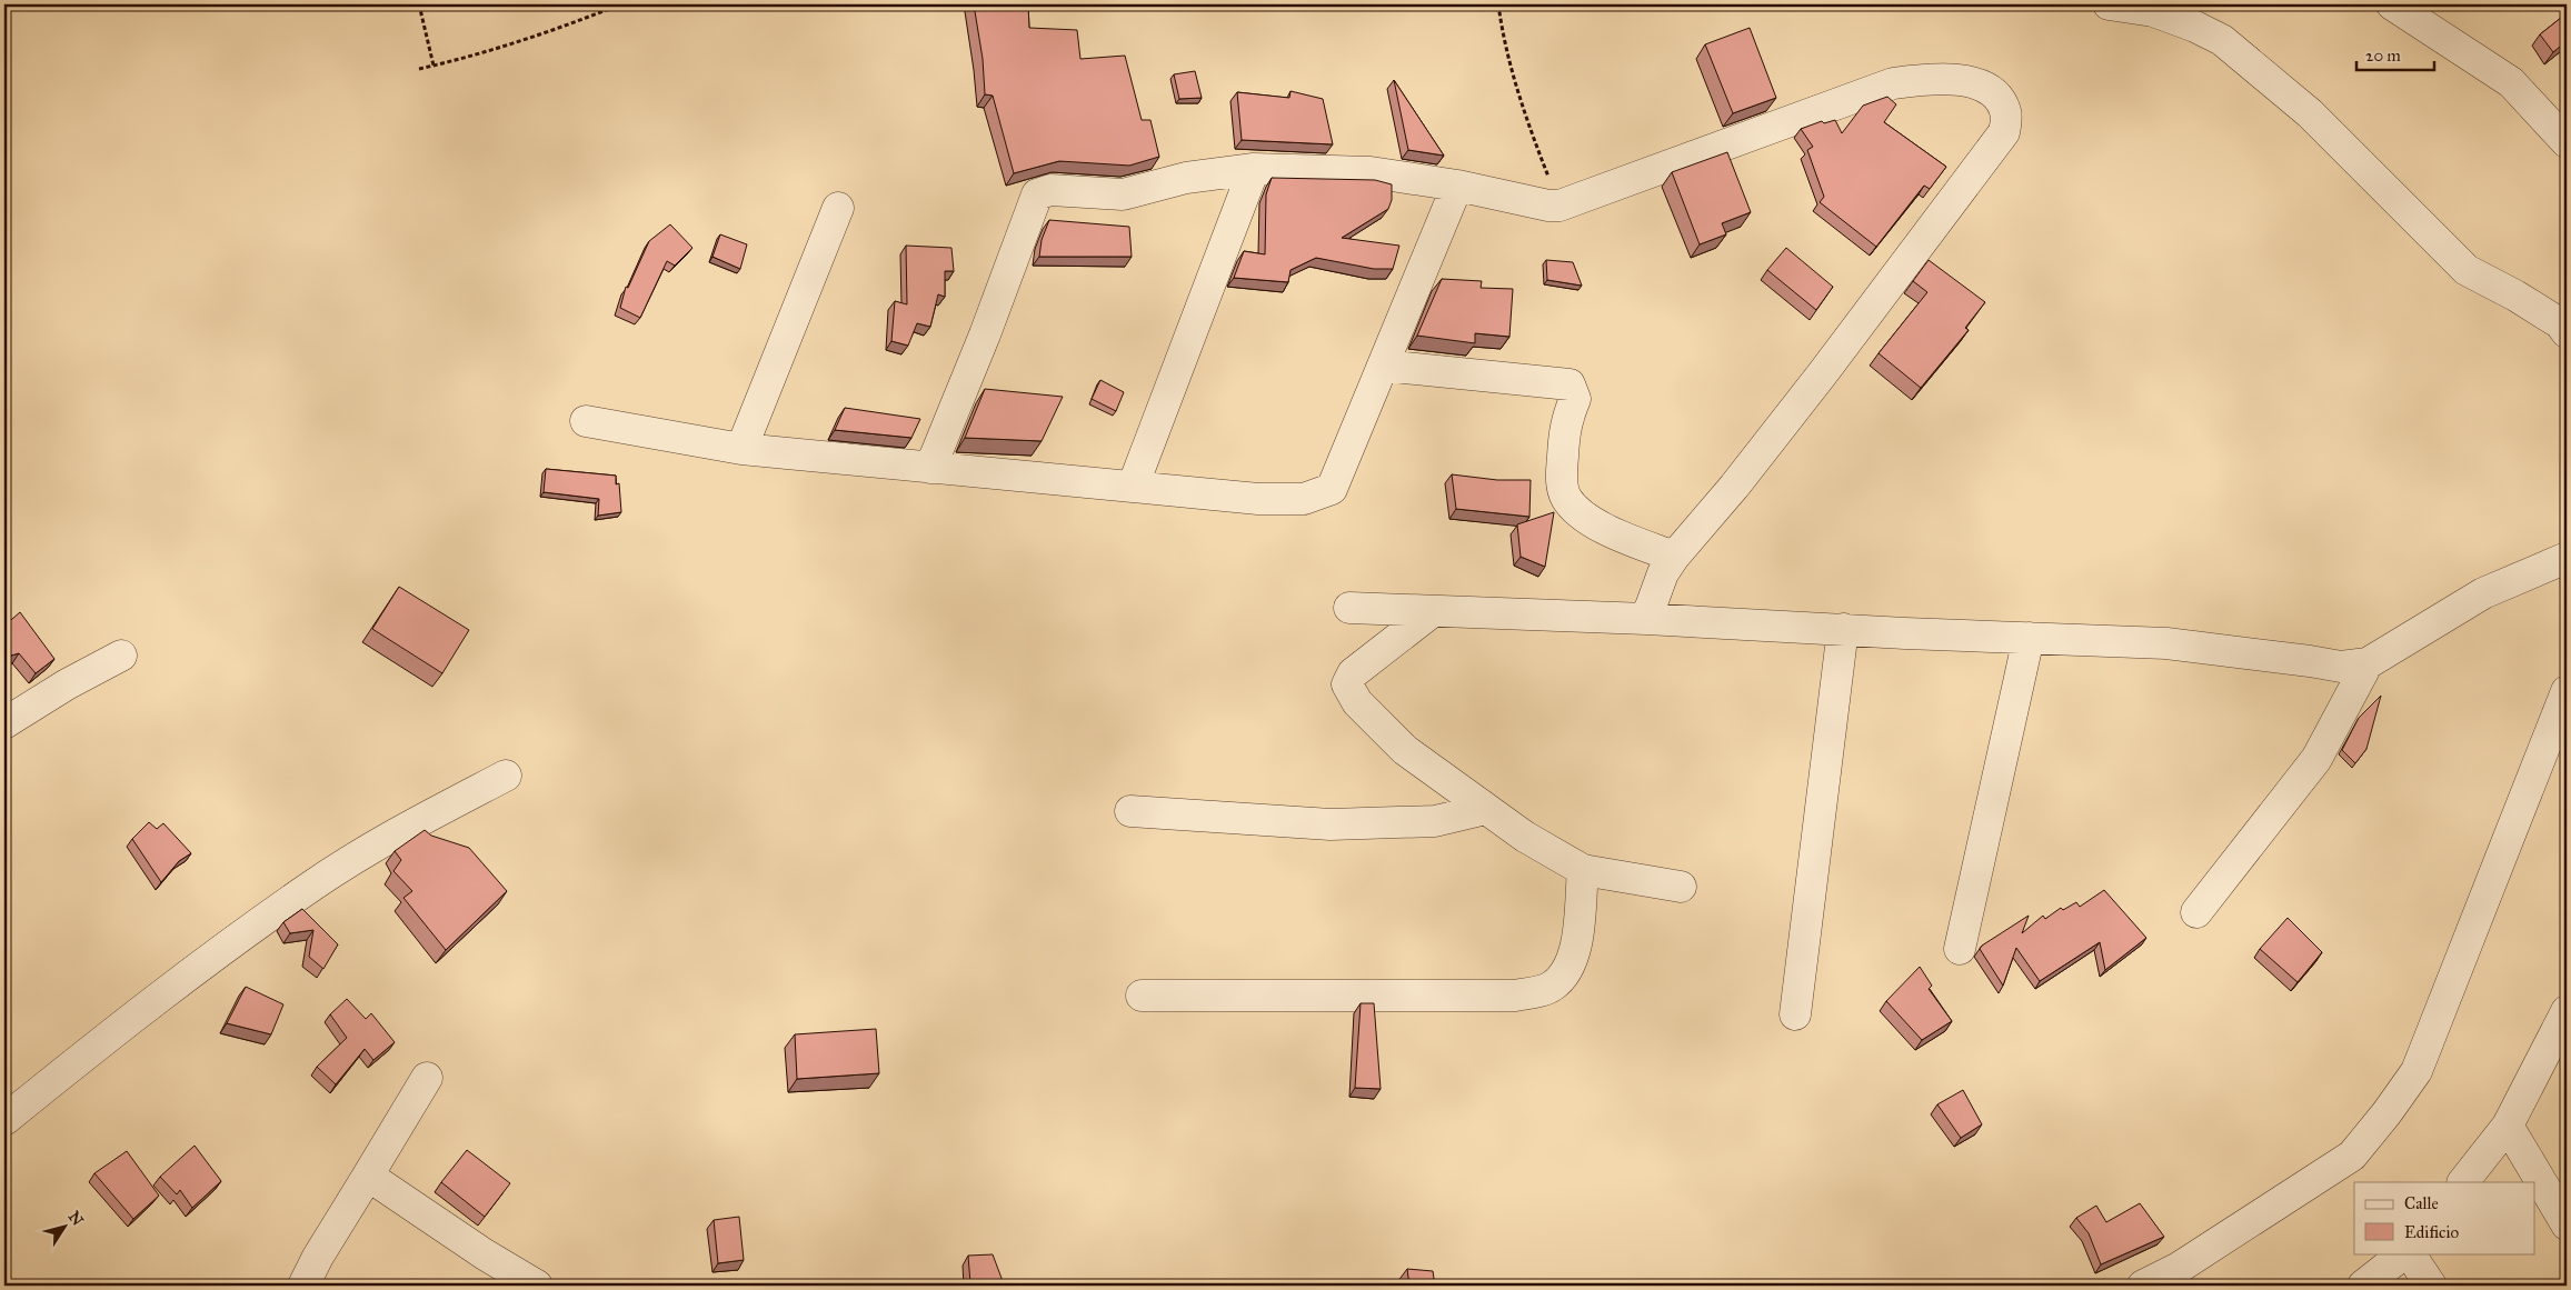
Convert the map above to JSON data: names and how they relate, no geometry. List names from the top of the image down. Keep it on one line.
{"legend":["Calle","Edificio"],"scale_bar":"20 m","north":"top right"}
